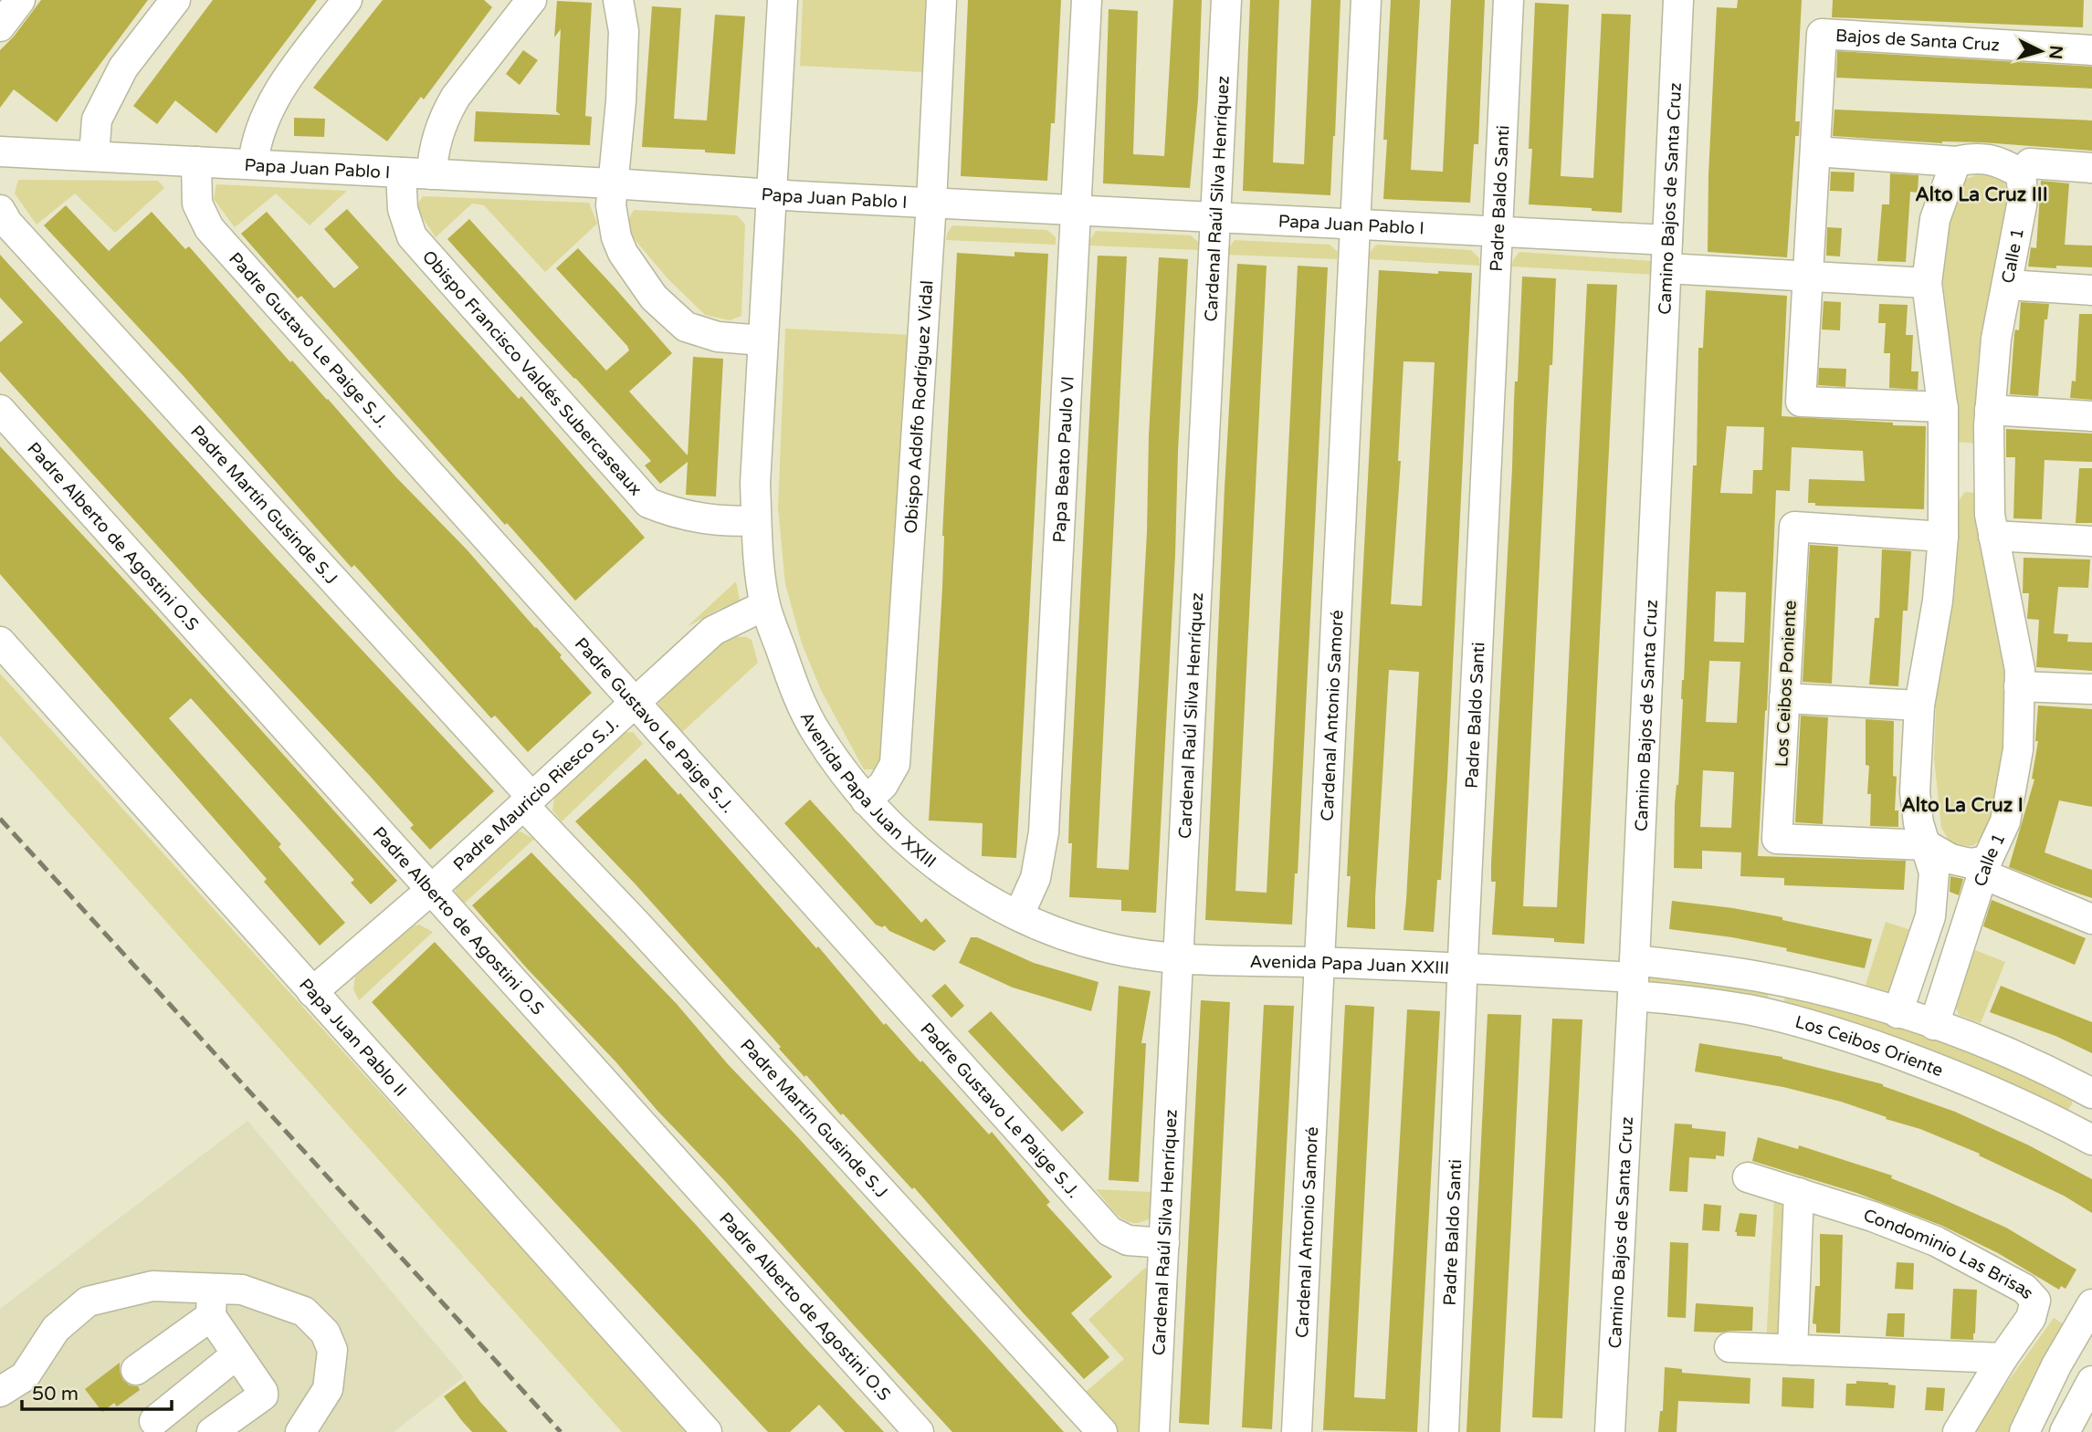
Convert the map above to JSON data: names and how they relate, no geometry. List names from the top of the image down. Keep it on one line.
{"streets":{"street":["Bajos de Santa Cruz","Papa Juan Pablo I","Cardenal Raúl Silva Henríquez","Padre Baldo Santi","Camino Bajos de Santa Cruz","Calle 1","Padre Gustavo Le Paige S.J.","Obispo Francisco Valdés Subercaseaux","Obispo Adolfo Rodríguez Vidal","Papa Beato Paulo VI","Padre Martín Gusinde S.J","Padre Alberto de Agostini O.S","Los Ceibos Poniente","Cardenal Antonio Samoré","Avenida Papa Juan XXIII","Padre Mauricio Riesco S.J.","Papa Juan Pablo II","Los Ceibos Oriente","Condominio Las Brisas"]},"crossings":[["Papa Juan Pablo I","Cardenal Raúl Silva Henríquez"],["Papa Juan Pablo I","Padre Baldo Santi"],["Papa Juan Pablo I","Camino Bajos de Santa Cruz"],["Papa Juan Pablo I","Padre Gustavo Le Paige S.J."],["Papa Juan Pablo I","Obispo Francisco Valdés Subercaseaux"],["Papa Juan Pablo I","Obispo Adolfo Rodríguez Vidal"],["Papa Juan Pablo I","Papa Beato Paulo VI"],["Papa Juan Pablo I","Cardenal Antonio Samoré"],["Papa Juan Pablo I","Avenida Papa Juan XXIII"],["Cardenal Raúl Silva Henríquez","Padre Gustavo Le Paige S.J."],["Cardenal Raúl Silva Henríquez","Avenida Papa Juan XXIII"],["Padre Baldo Santi","Avenida Papa Juan XXIII"],["Camino Bajos de Santa Cruz","Avenida Papa Juan XXIII"],["Camino Bajos de Santa Cruz","Los Ceibos Oriente"],["Padre Gustavo Le Paige S.J.","Padre Mauricio Riesco S.J."],["Obispo Francisco Valdés Subercaseaux","Avenida Papa Juan XXIII"],["Obispo Adolfo Rodríguez Vidal","Avenida Papa Juan XXIII"],["Papa Beato Paulo VI","Avenida Papa Juan XXIII"],["Padre Martín Gusinde S.J","Padre Mauricio Riesco S.J."],["Padre Alberto de Agostini O.S","Padre Mauricio Riesco S.J."],["Cardenal Antonio Samoré","Avenida Papa Juan XXIII"],["Avenida Papa Juan XXIII","Padre Mauricio Riesco S.J."],["Avenida Papa Juan XXIII","Los Ceibos Oriente"],["Padre Mauricio Riesco S.J.","Papa Juan Pablo II"]],"districts":["Alto La Cruz III","Alto La Cruz I"],"scale_bar":"50 m","north":"right"}
